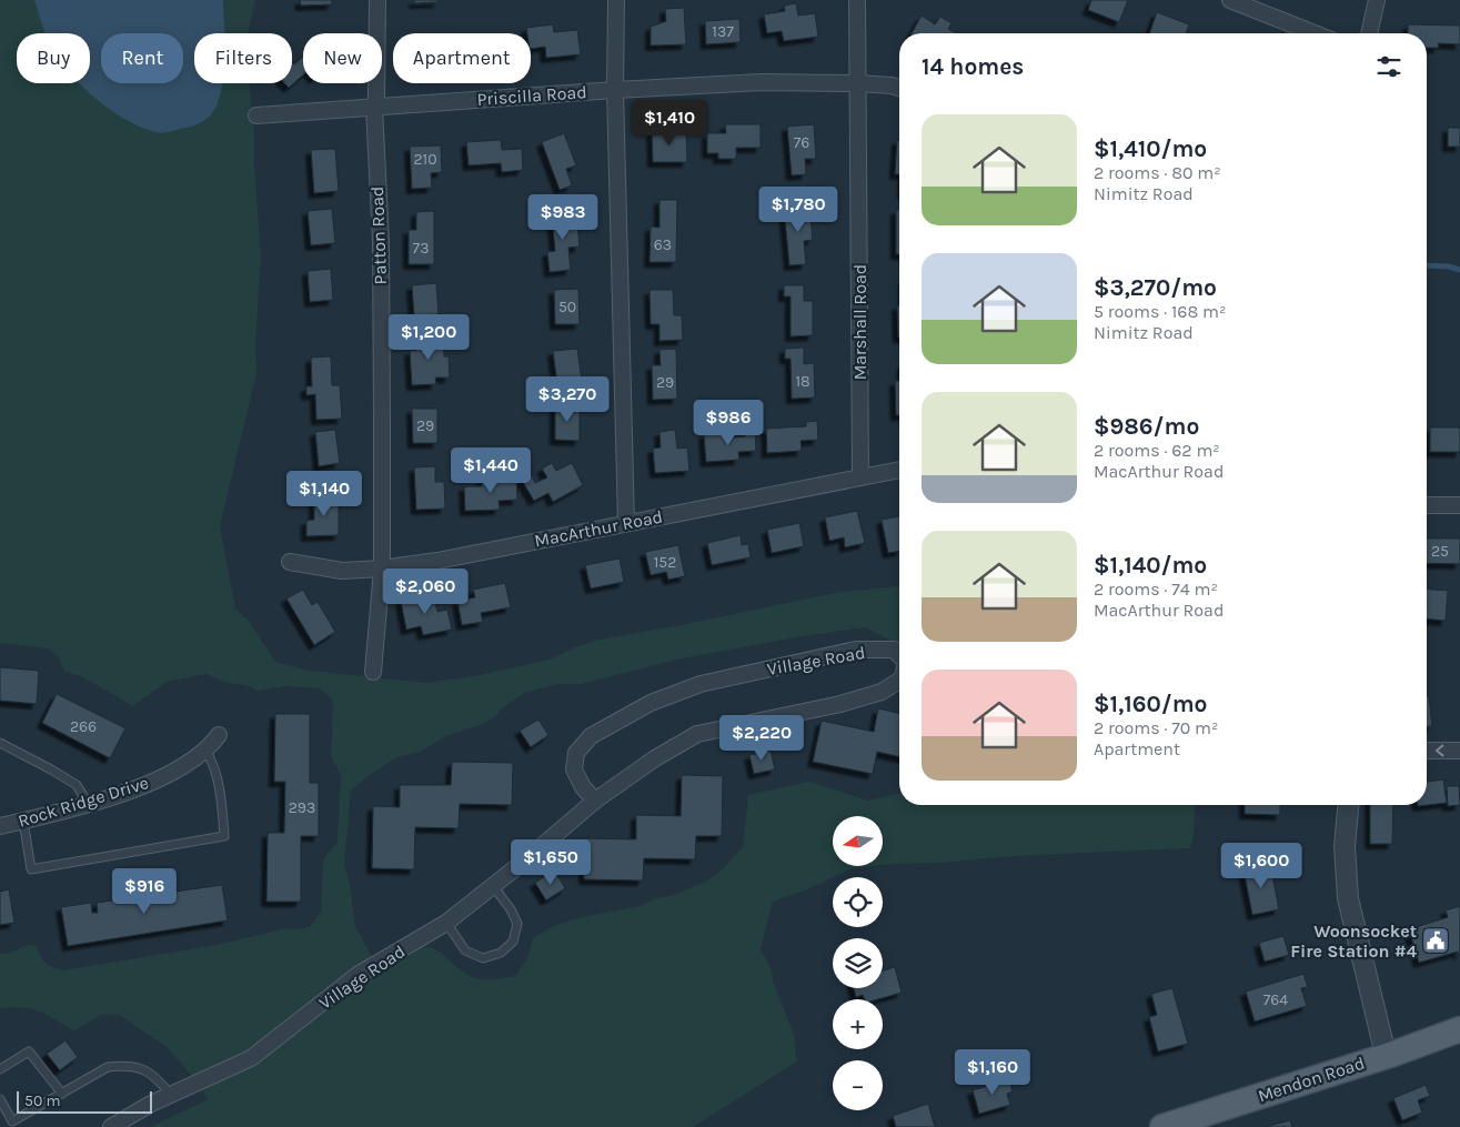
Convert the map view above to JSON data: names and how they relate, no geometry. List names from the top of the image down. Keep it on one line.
{"streets":{"main road":["Mendon Road"],"street":["Priscilla Road","Patton Road","Marshall Road","MacArthur Road","Village Road","Rock Ridge Drive"]},"crossings":[["Priscilla Road","Patton Road"],["Priscilla Road","Marshall Road"],["Patton Road","MacArthur Road"],["Marshall Road","MacArthur Road"]],"places":{"public building":["Woonsocket Fire Station #4"]},"house_numbers":["137","76","210","63","73","50","18","29","29","25","152","266","293","764"],"scale_bar":"50 m","north":"left","page":{"chip":["Buy","Rent","Filters","New","Apartment"],"heading":"14 homes","price":["$1,410","$1,780","$983","$1,200","$3,270","$986","$1,440","$1,140","$2,060","$2,220","$1,650","$1,600","$916","$1,160"],"list":[{"name":"$1,410/mo","note":"2 rooms · 80 m² · Nimitz Road"},{"name":"$3,270/mo","note":"5 rooms · 168 m² · Nimitz Road"},{"name":"$986/mo","note":"2 rooms · 62 m² · MacArthur Road"},{"name":"$1,140/mo","note":"2 rooms · 74 m² · MacArthur Road"},{"name":"$1,160/mo","note":"2 rooms · 70 m² · Apartment"}],"map_buttons":["+","−"],"scale":"50 m"}}
